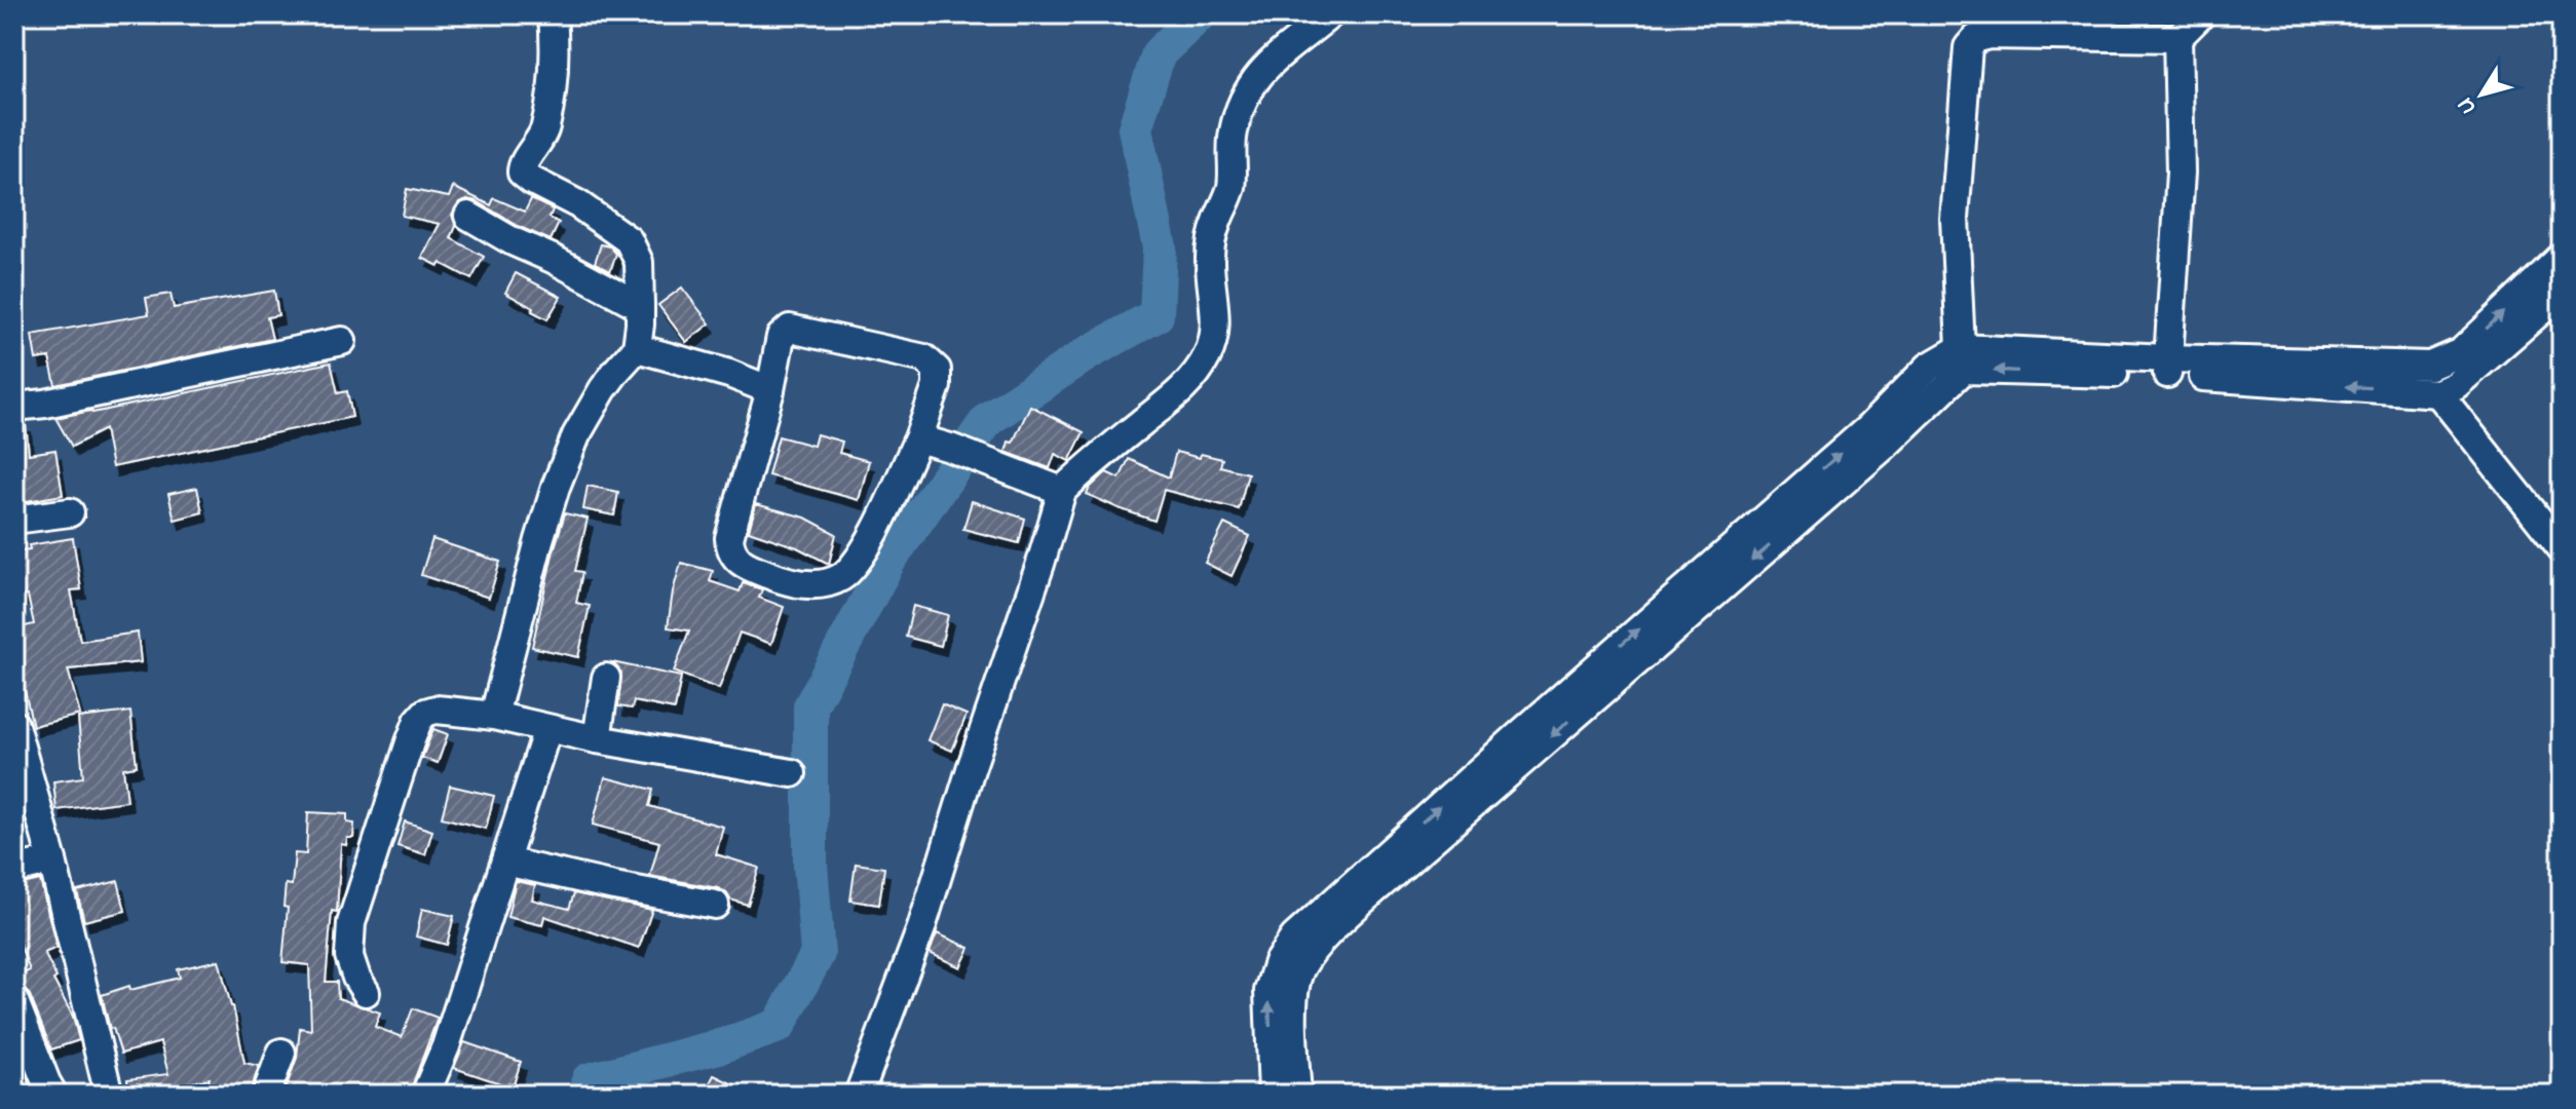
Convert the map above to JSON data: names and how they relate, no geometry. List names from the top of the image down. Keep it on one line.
{"north":"bottom left"}
